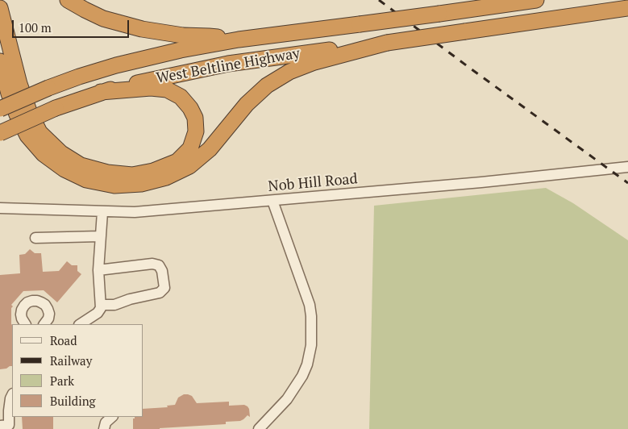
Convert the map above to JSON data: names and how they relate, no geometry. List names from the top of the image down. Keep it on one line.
{"streets":{"highway":["West Beltline Highway"],"street":["Nob Hill Road"]},"legend":["Road","Railway","Park","Building"],"scale_bar":"100 m"}
